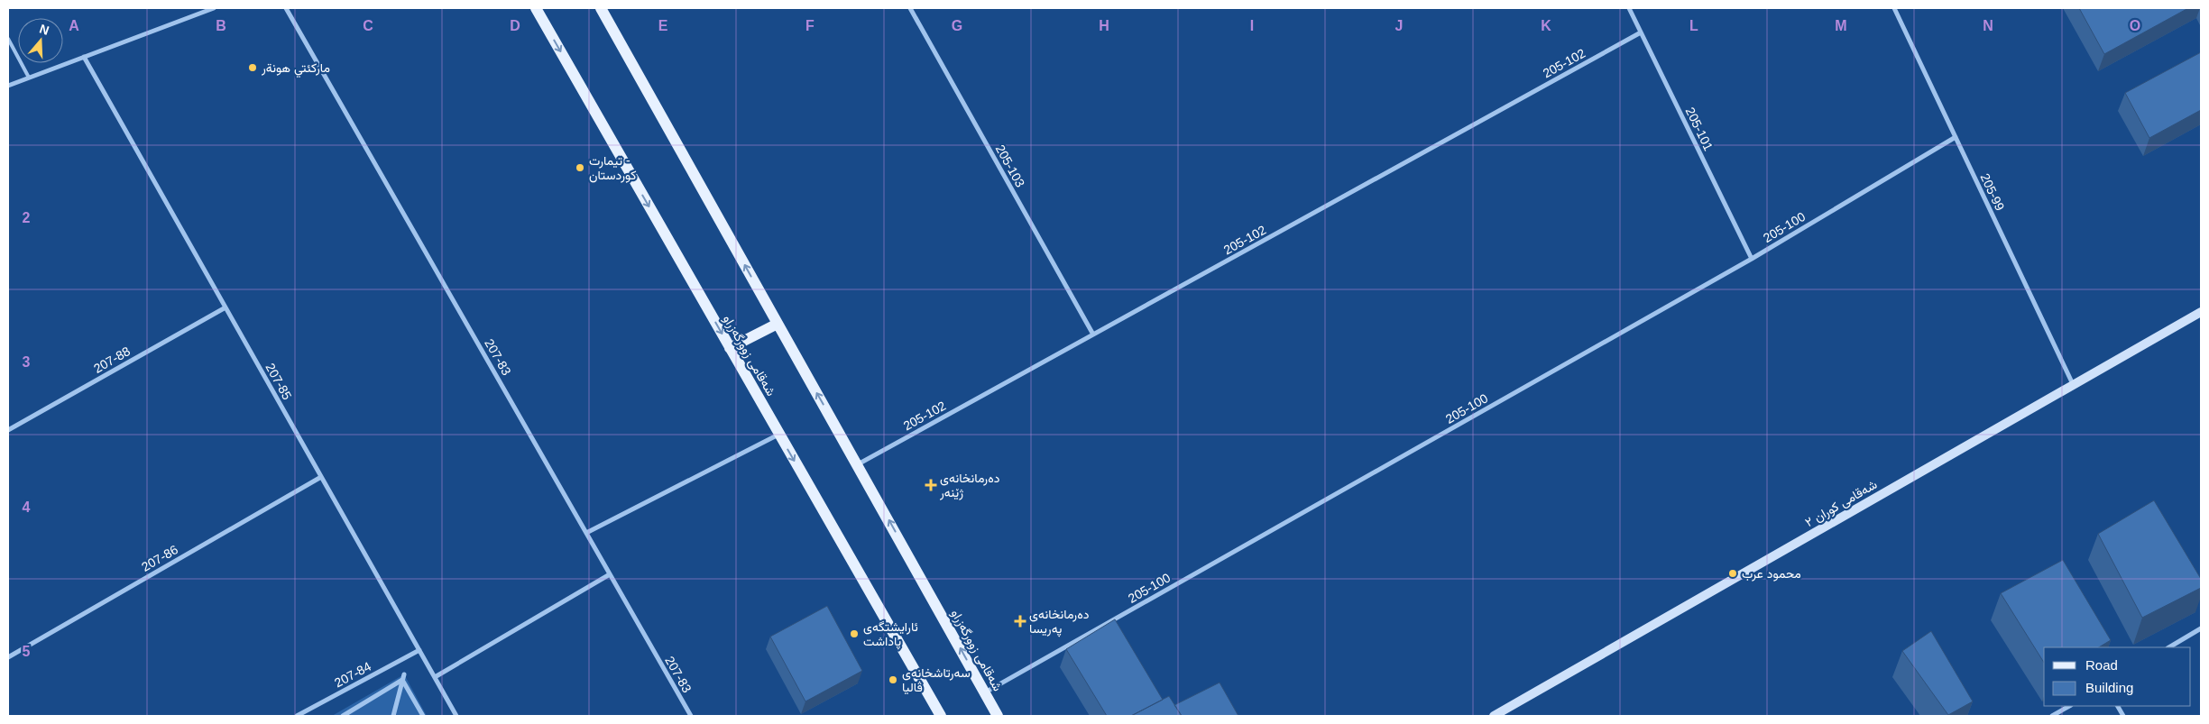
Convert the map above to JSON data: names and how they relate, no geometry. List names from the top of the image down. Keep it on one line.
{"streets":{"main road":["شەقامی زوورگەزراو"],"street":["205-102","205-101","205-103","205-99","205-100","207-83","207-88","207-85","شەقامی کوران ٢","207-86","207-84"]},"crossings":[["205-102","205-101"],["205-102","205-103"],["205-102","شەقامی زوورگەزراو"],["205-101","205-100"],["205-99","205-100"],["205-99","شەقامی کوران ٢"],["205-100","شەقامی زوورگەزراو"],["207-88","207-85"],["207-85","207-86"],["207-85","207-84"]],"places":{"other":["ماركئتي هونةر","تیمارت - کوردستان","محمود عرب","ئارایشتگەی پاداشت","سەرتاشخانەی ڤالیا"],"health":["دەرمانخانەی ژێنەر","دەرمانخانەی پەریسا"]},"legend":["Road","Building"],"north":"top","grid":{"columns":["A","B","C","D","E","F","G","H","I","J","K","L","M","N","O"],"rows":["2","3","4","5"]}}
